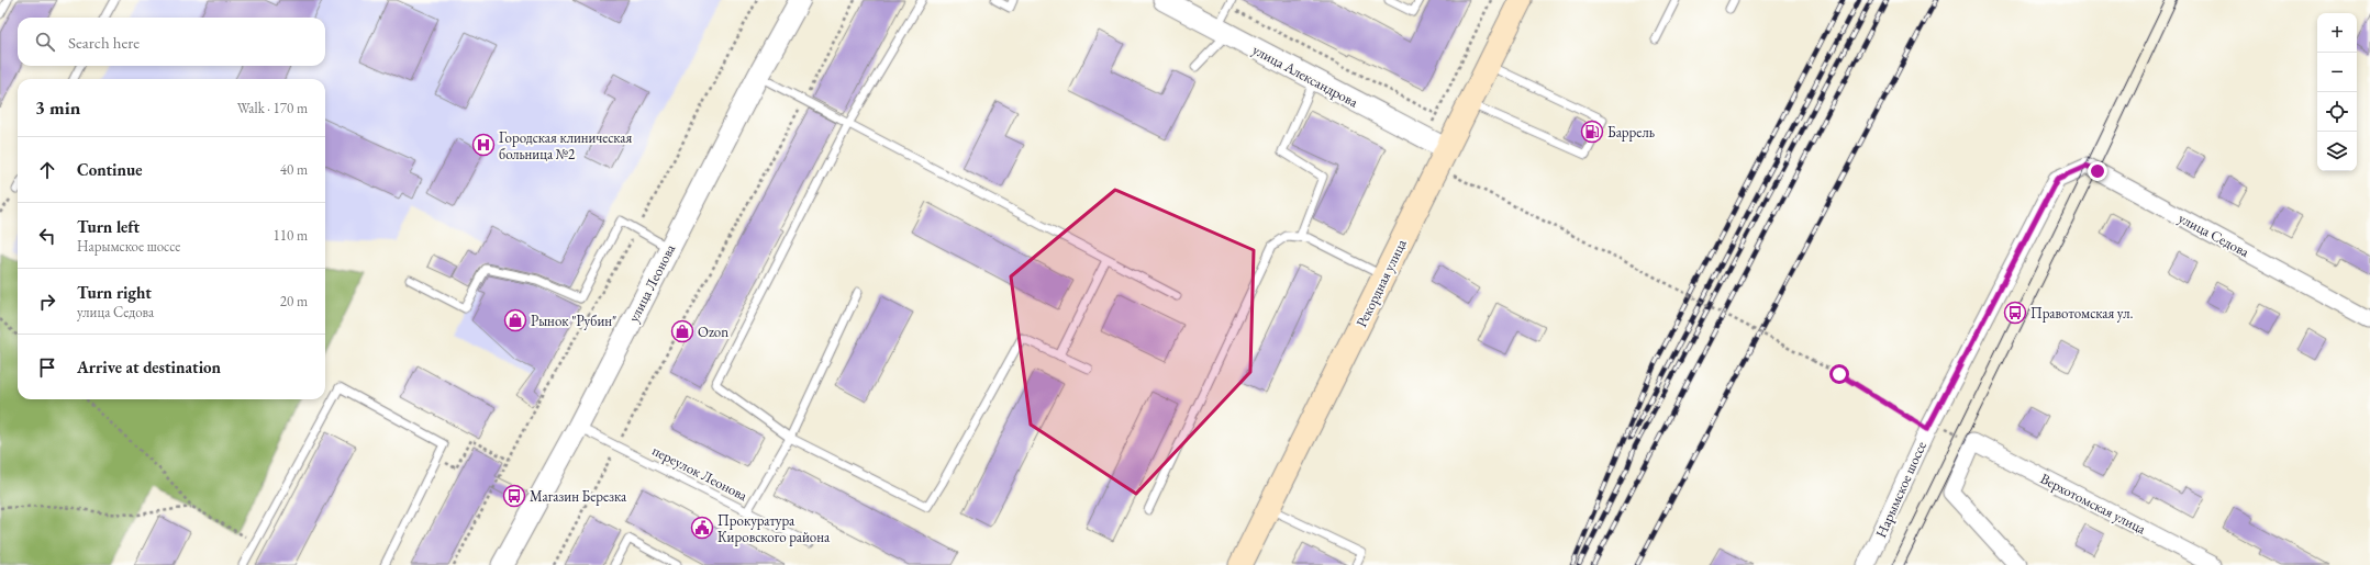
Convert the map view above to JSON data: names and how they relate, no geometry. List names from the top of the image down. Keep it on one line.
{"streets":{"main road":["Рекордная улица"],"street":["улица Александрова","улица Седова","улица Леонова","Нарымское шоссе","Верхотомская улица"],"lane":["переулок Леонова"]},"crossings":[["улица Александрова","Рекордная улица"],["улица Седова","Нарымское шоссе"],["улица Леонова","переулок Леонова"]],"places":{"fuel station":["Баррель"],"hospital":["Городская клиническая больница №2"],"bus stop":["Правотомская ул.","Магазин Березка"],"shop":["Рынок \"Рубин\"","Ozon"],"public building":["Прокуратура Кировского района"]},"page":{"map_buttons":["+","−"],"search":"Search here","heading":["3 min","Walk · 170 m"],"list":[["Continue","40 m"],["Turn left","Нарымское шоссе","110 m"],["Turn right","улица Седова","20 m"],"Arrive at destination"]}}
